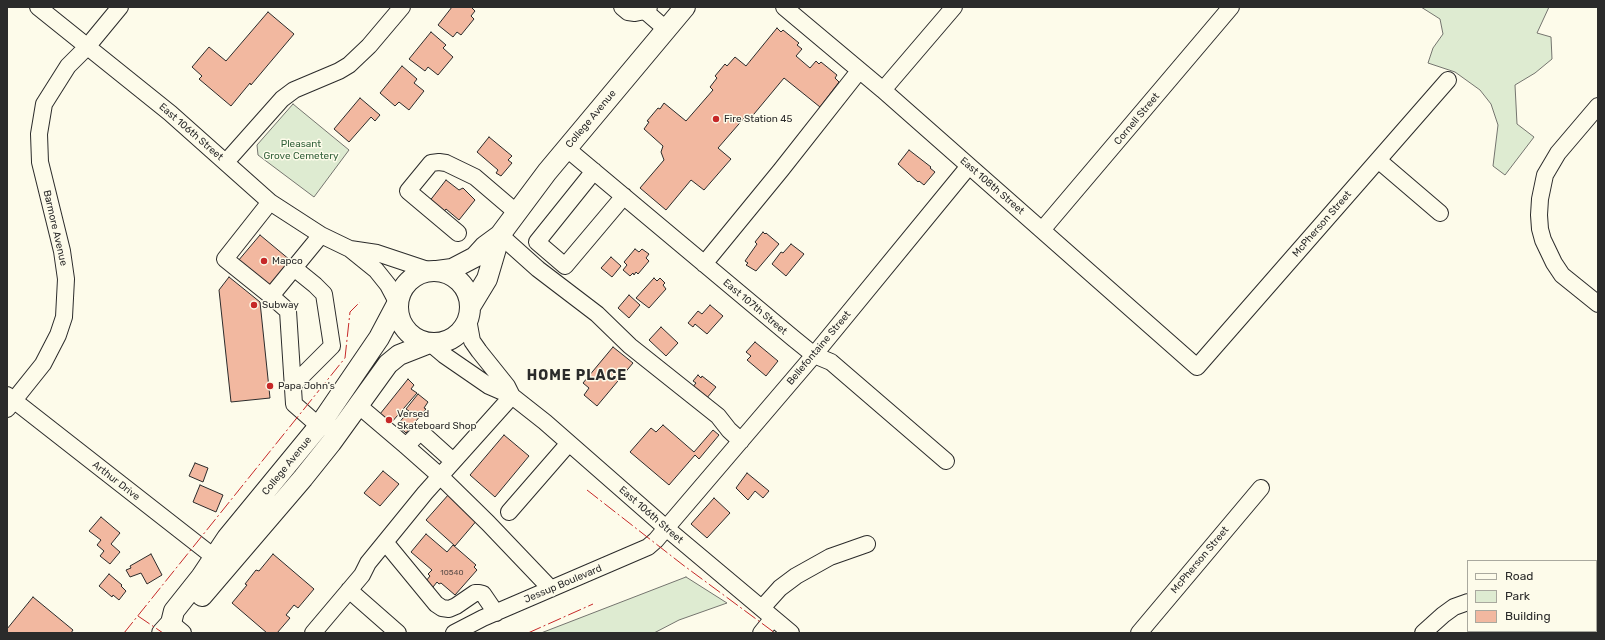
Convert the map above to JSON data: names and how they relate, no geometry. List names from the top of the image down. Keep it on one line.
{"streets":{"main road":["College Avenue"],"street":["Cornell Street","East 106th Street","East 108th Street","McPherson Street","Barmore Avenue","East 107th Street","Bellefontaine Street","Arthur Drive","Jessup Boulevard"]},"crossings":[["College Avenue","East 106th Street"],["College Avenue","East 107th Street"],["College Avenue","Arthur Drive"],["Cornell Street","East 108th Street"],["East 106th Street","Barmore Avenue"],["East 106th Street","Bellefontaine Street"],["East 106th Street","Jessup Boulevard"],["East 108th Street","McPherson Street"],["East 108th Street","Bellefontaine Street"],["Barmore Avenue","Arthur Drive"],["East 107th Street","Bellefontaine Street"],["Bellefontaine Street","Jessup Boulevard"]],"districts":["HOME PLACE"],"parks":["Pleasant Grove Cemetery"],"places":["Fire Station 45","Mapco","Subway","Papa John's","Versed Skateboard Shop"],"house_numbers":["10540"],"legend":["Road","Park","Building"]}
